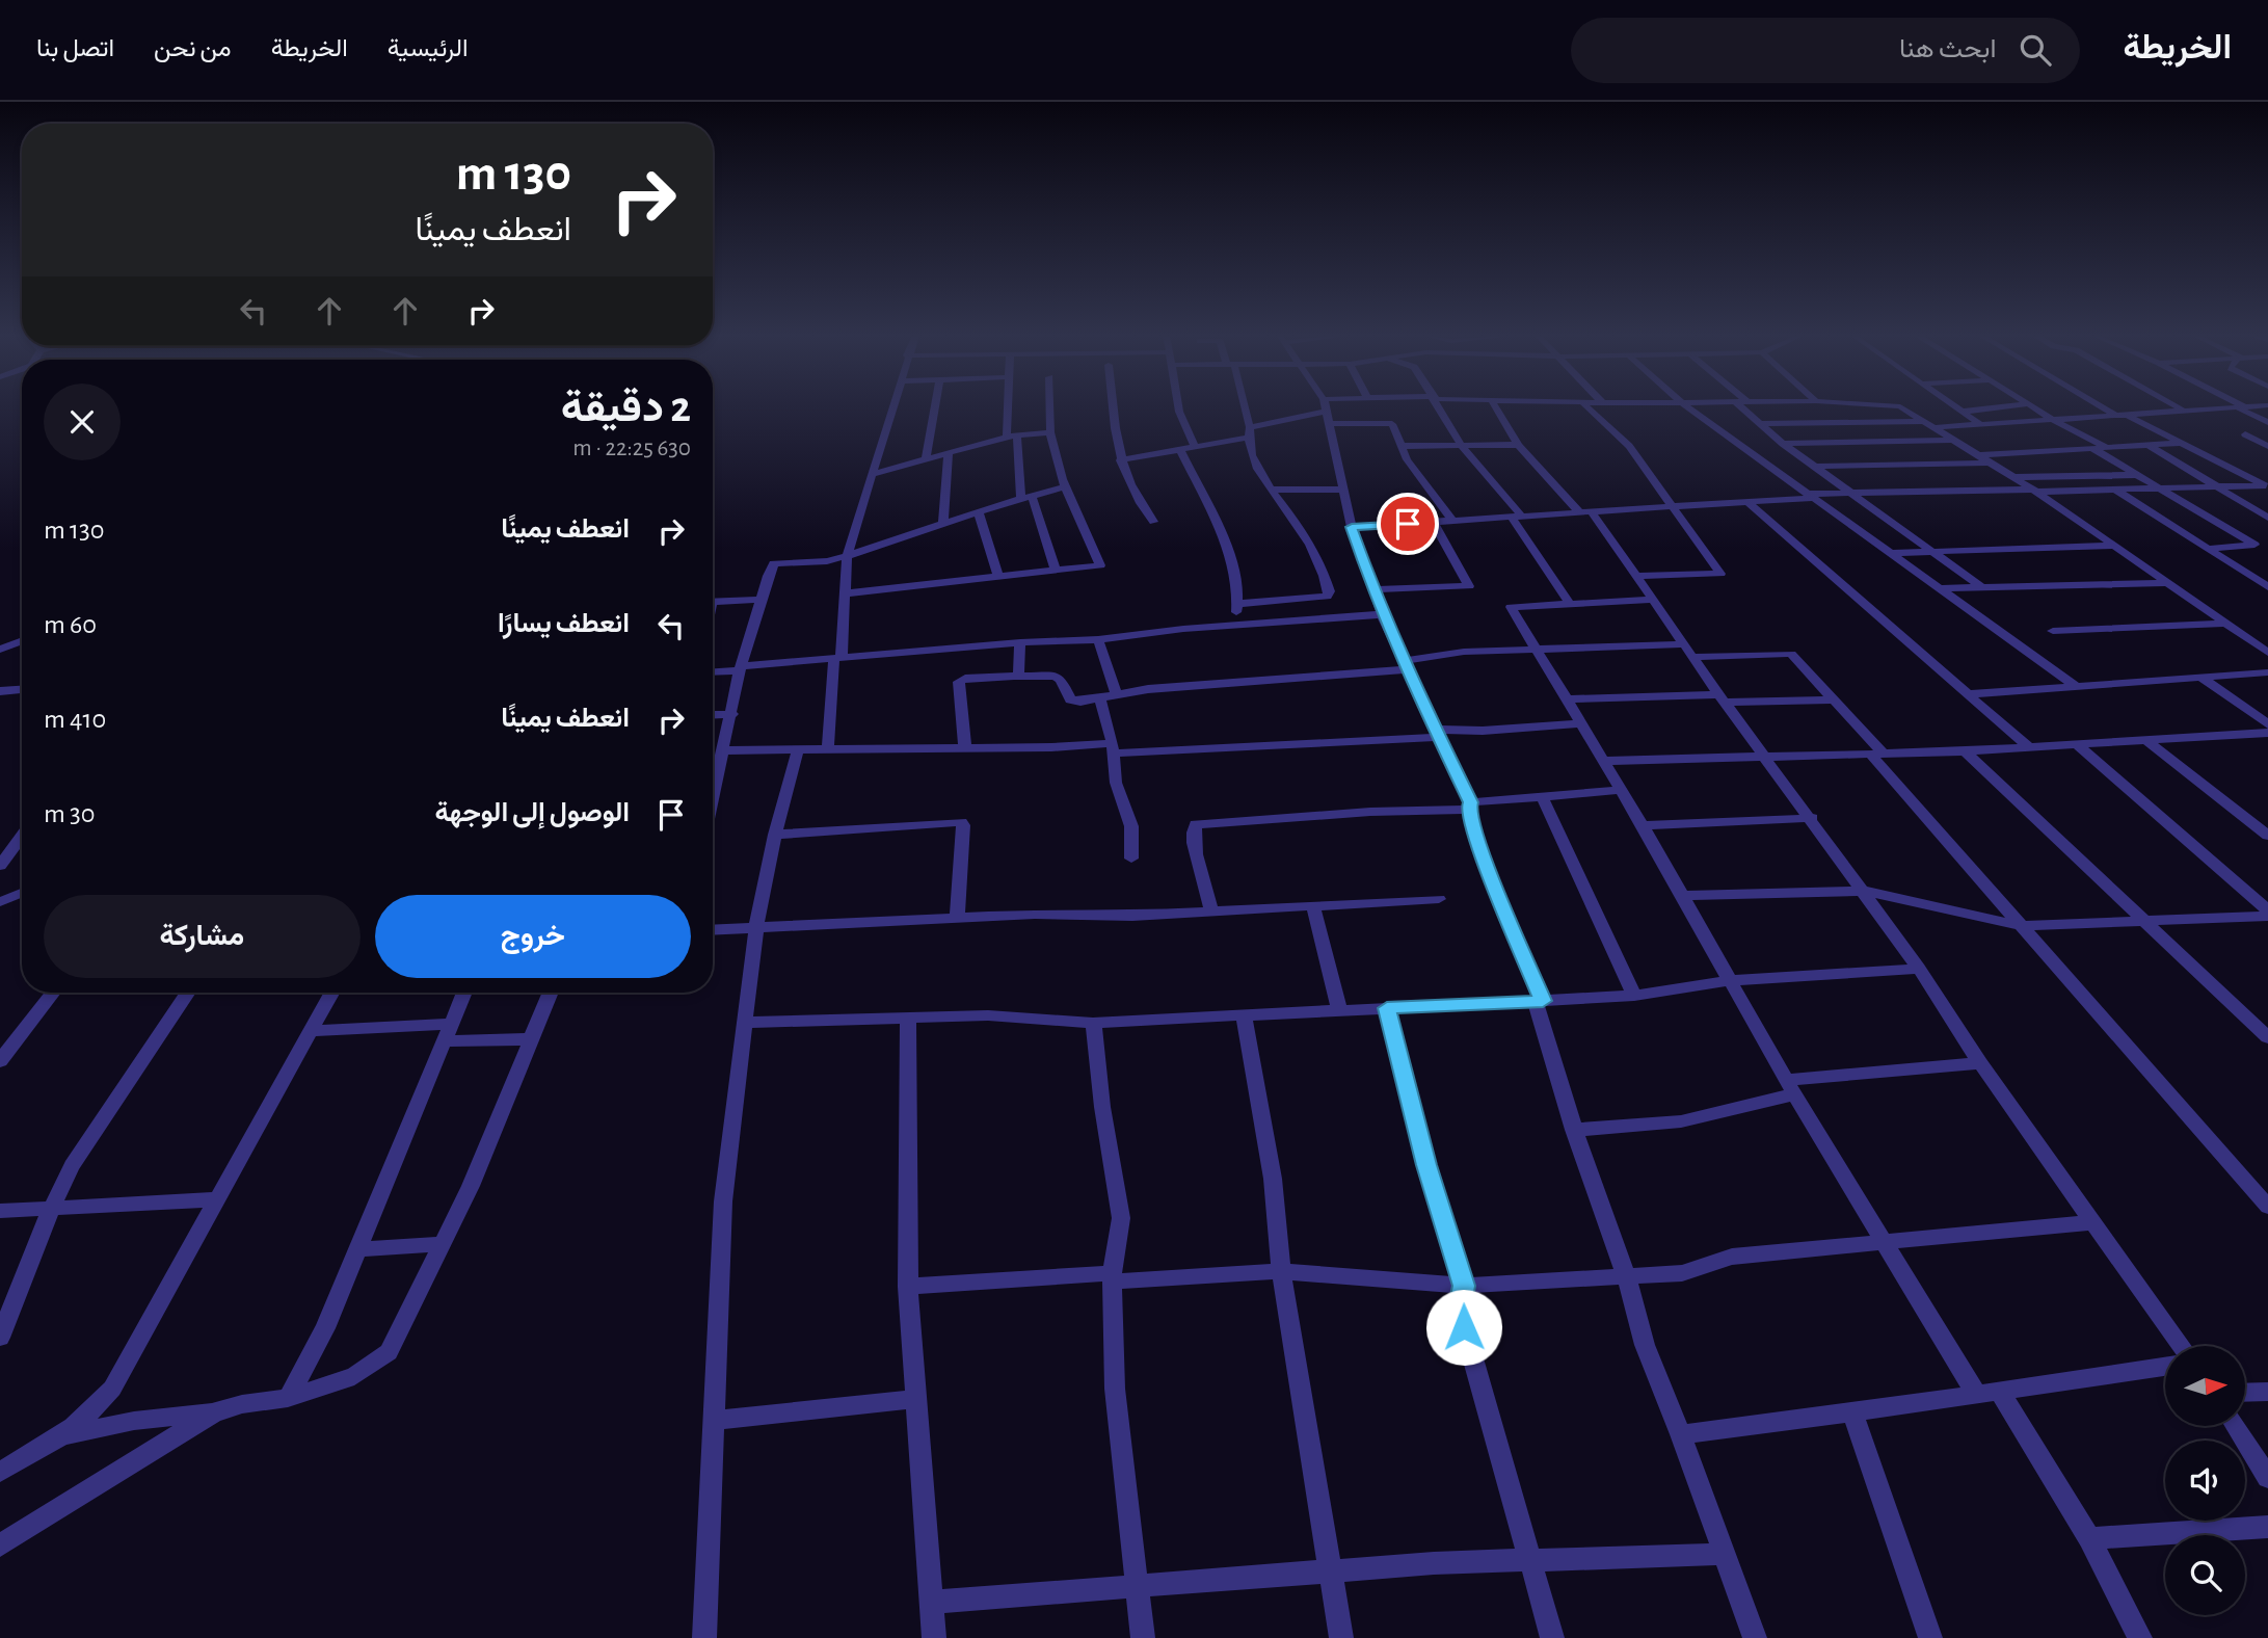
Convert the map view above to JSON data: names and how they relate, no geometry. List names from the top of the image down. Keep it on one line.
{"north":"right","page":{"header":"الخريطة","search":"ابحث هنا","nav":["الرئيسية","الخريطة","من نحن","اتصل بنا"],"turn":["130 m","انعطف يمينًا"],"heading":["2 دقيقة","630 m · 22:25"],"list":[{"name":"انعطف يمينًا","value":"130 m"},{"name":"انعطف يسارًا","value":"60 m"},{"name":"انعطف يمينًا","value":"410 m"},{"name":"الوصول إلى الوجهة","value":"30 m"}],"buttons":["خروج","مشاركة"]}}
